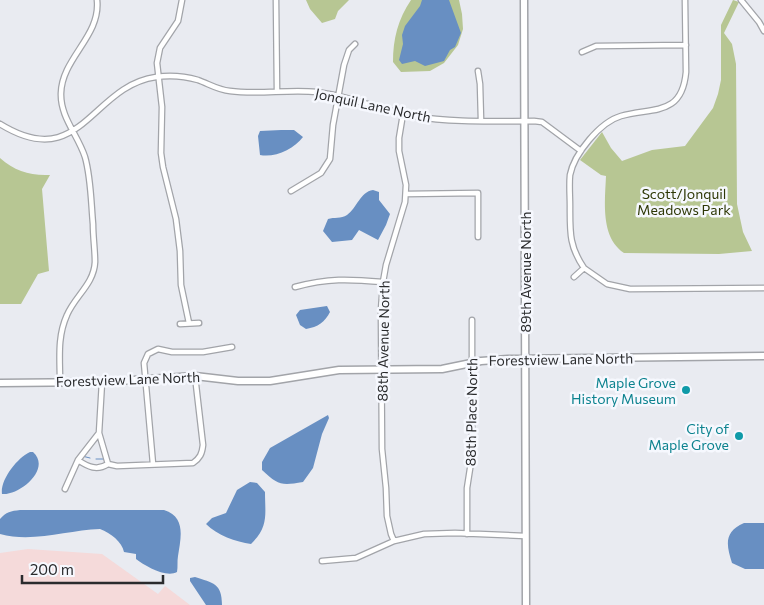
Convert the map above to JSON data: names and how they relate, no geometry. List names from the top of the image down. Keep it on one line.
{"streets":{"street":["Jonquil Lane North","89th Avenue North","88th Avenue North","Forestview Lane North","88th Place North"]},"crossings":[["Jonquil Lane North","89th Avenue North"],["Jonquil Lane North","88th Avenue North"],["89th Avenue North","Forestview Lane North"],["88th Avenue North","Forestview Lane North"],["Forestview Lane North","88th Place North"]],"parks":["Scott/Jonquil Meadows Park"],"places":["Maple Grove History Museum","City of Maple Grove"],"scale_bar":"200 m"}
